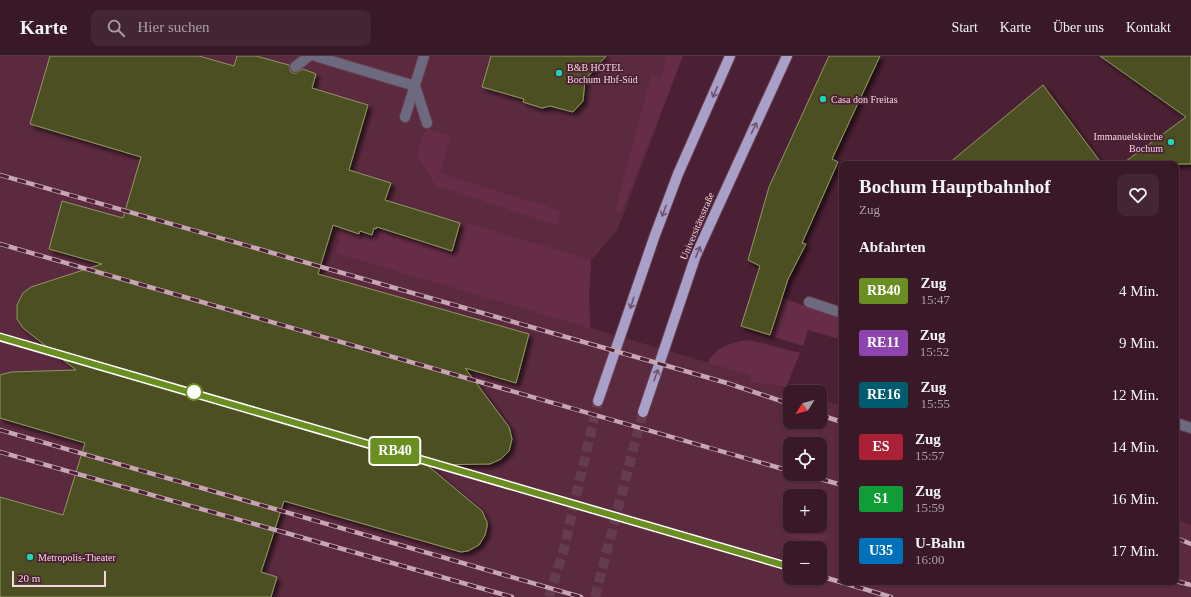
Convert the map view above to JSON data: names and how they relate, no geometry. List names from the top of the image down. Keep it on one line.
{"streets":{"main road":["Universitätsstraße"]},"places":["B&B HOTEL Bochum Hbf-Süd","Casa don Freitas","Immanuelskirche Bochum","Metropolis-Theater"],"scale_bar":"20 m","north":"bottom left","page":{"header":"Karte","search":"Hier suchen","nav":["Start","Karte","Über uns","Kontakt"],"on_map":"RB40","heading":[["Bochum Hauptbahnhof","Zug"],"Abfahrten"],"list":[{"mark":"RB40","name":"Zug","note":"15:47","value":"4 Min."},{"mark":"RE11","name":"Zug","note":"15:52","value":"9 Min."},{"mark":"RE16","name":"Zug","note":"15:55","value":"12 Min."},{"mark":"ES","name":"Zug","note":"15:57","value":"14 Min."},{"mark":"S1","name":"Zug","note":"15:59","value":"16 Min."},{"mark":"U35","name":"U-Bahn","note":"16:00","value":"17 Min."}],"map_buttons":["+","−"],"scale":"20 m"}}
